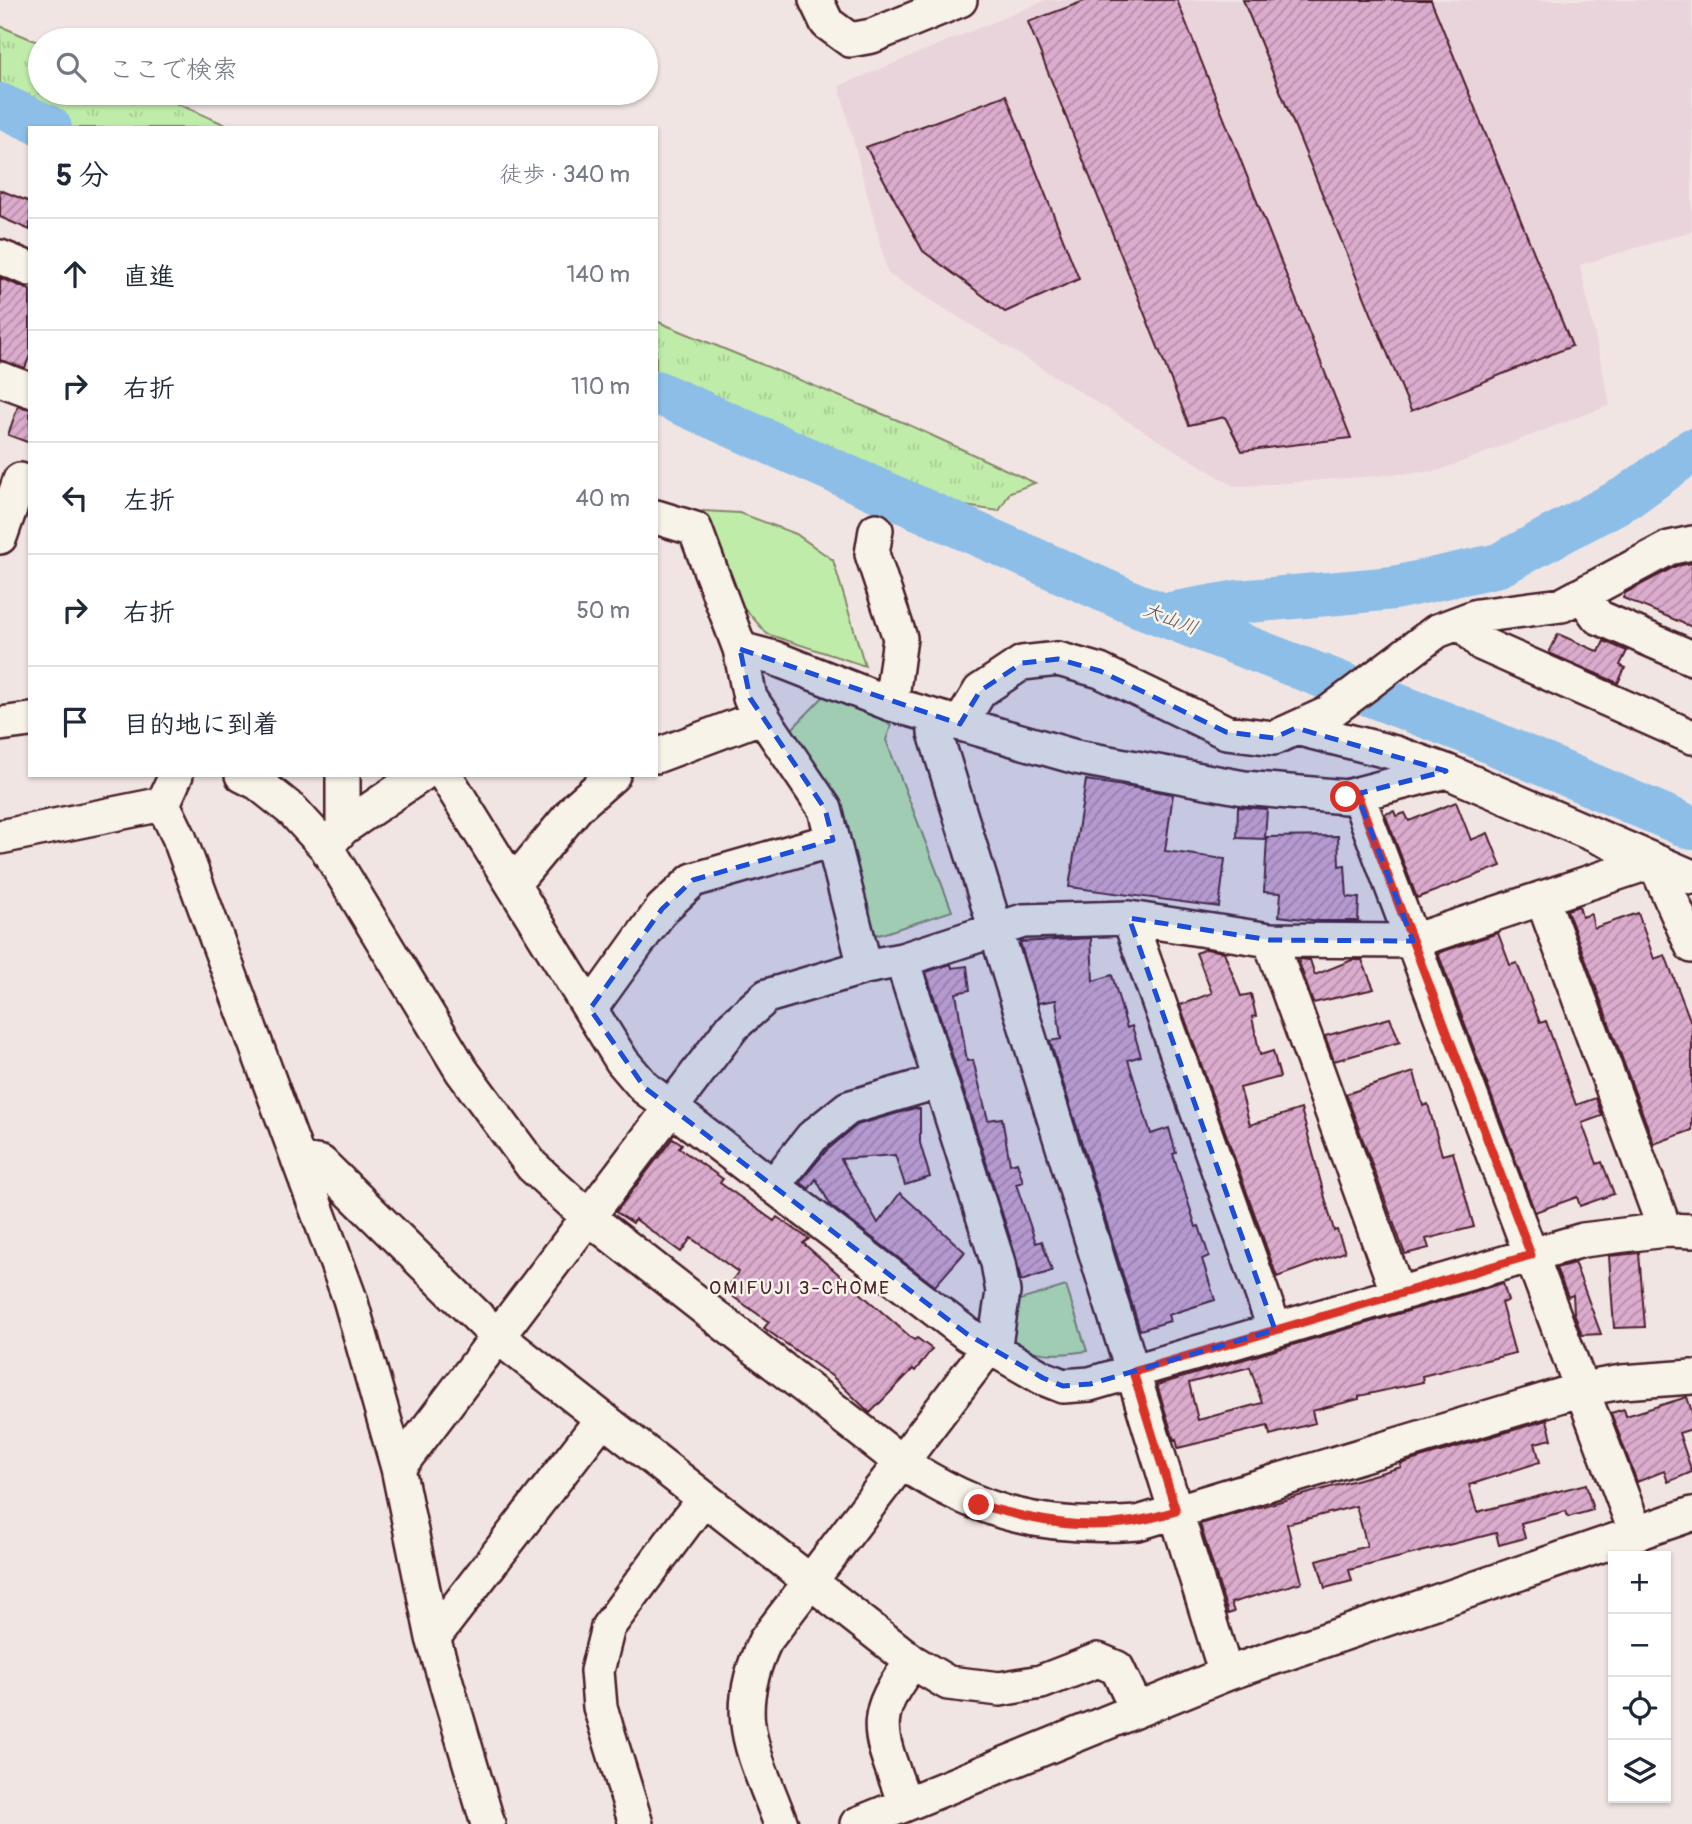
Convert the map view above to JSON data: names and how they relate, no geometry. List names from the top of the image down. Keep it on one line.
{"districts":["OMIFUJI 3-CHOME"],"water":["大山川"],"page":{"search":"ここで検索","heading":["5 分","徒歩 · 340 m"],"list":[["直進","140 m"],["右折","110 m"],["左折","40 m"],["右折","50 m"],"目的地に到着"],"map_buttons":["+","−"]}}
